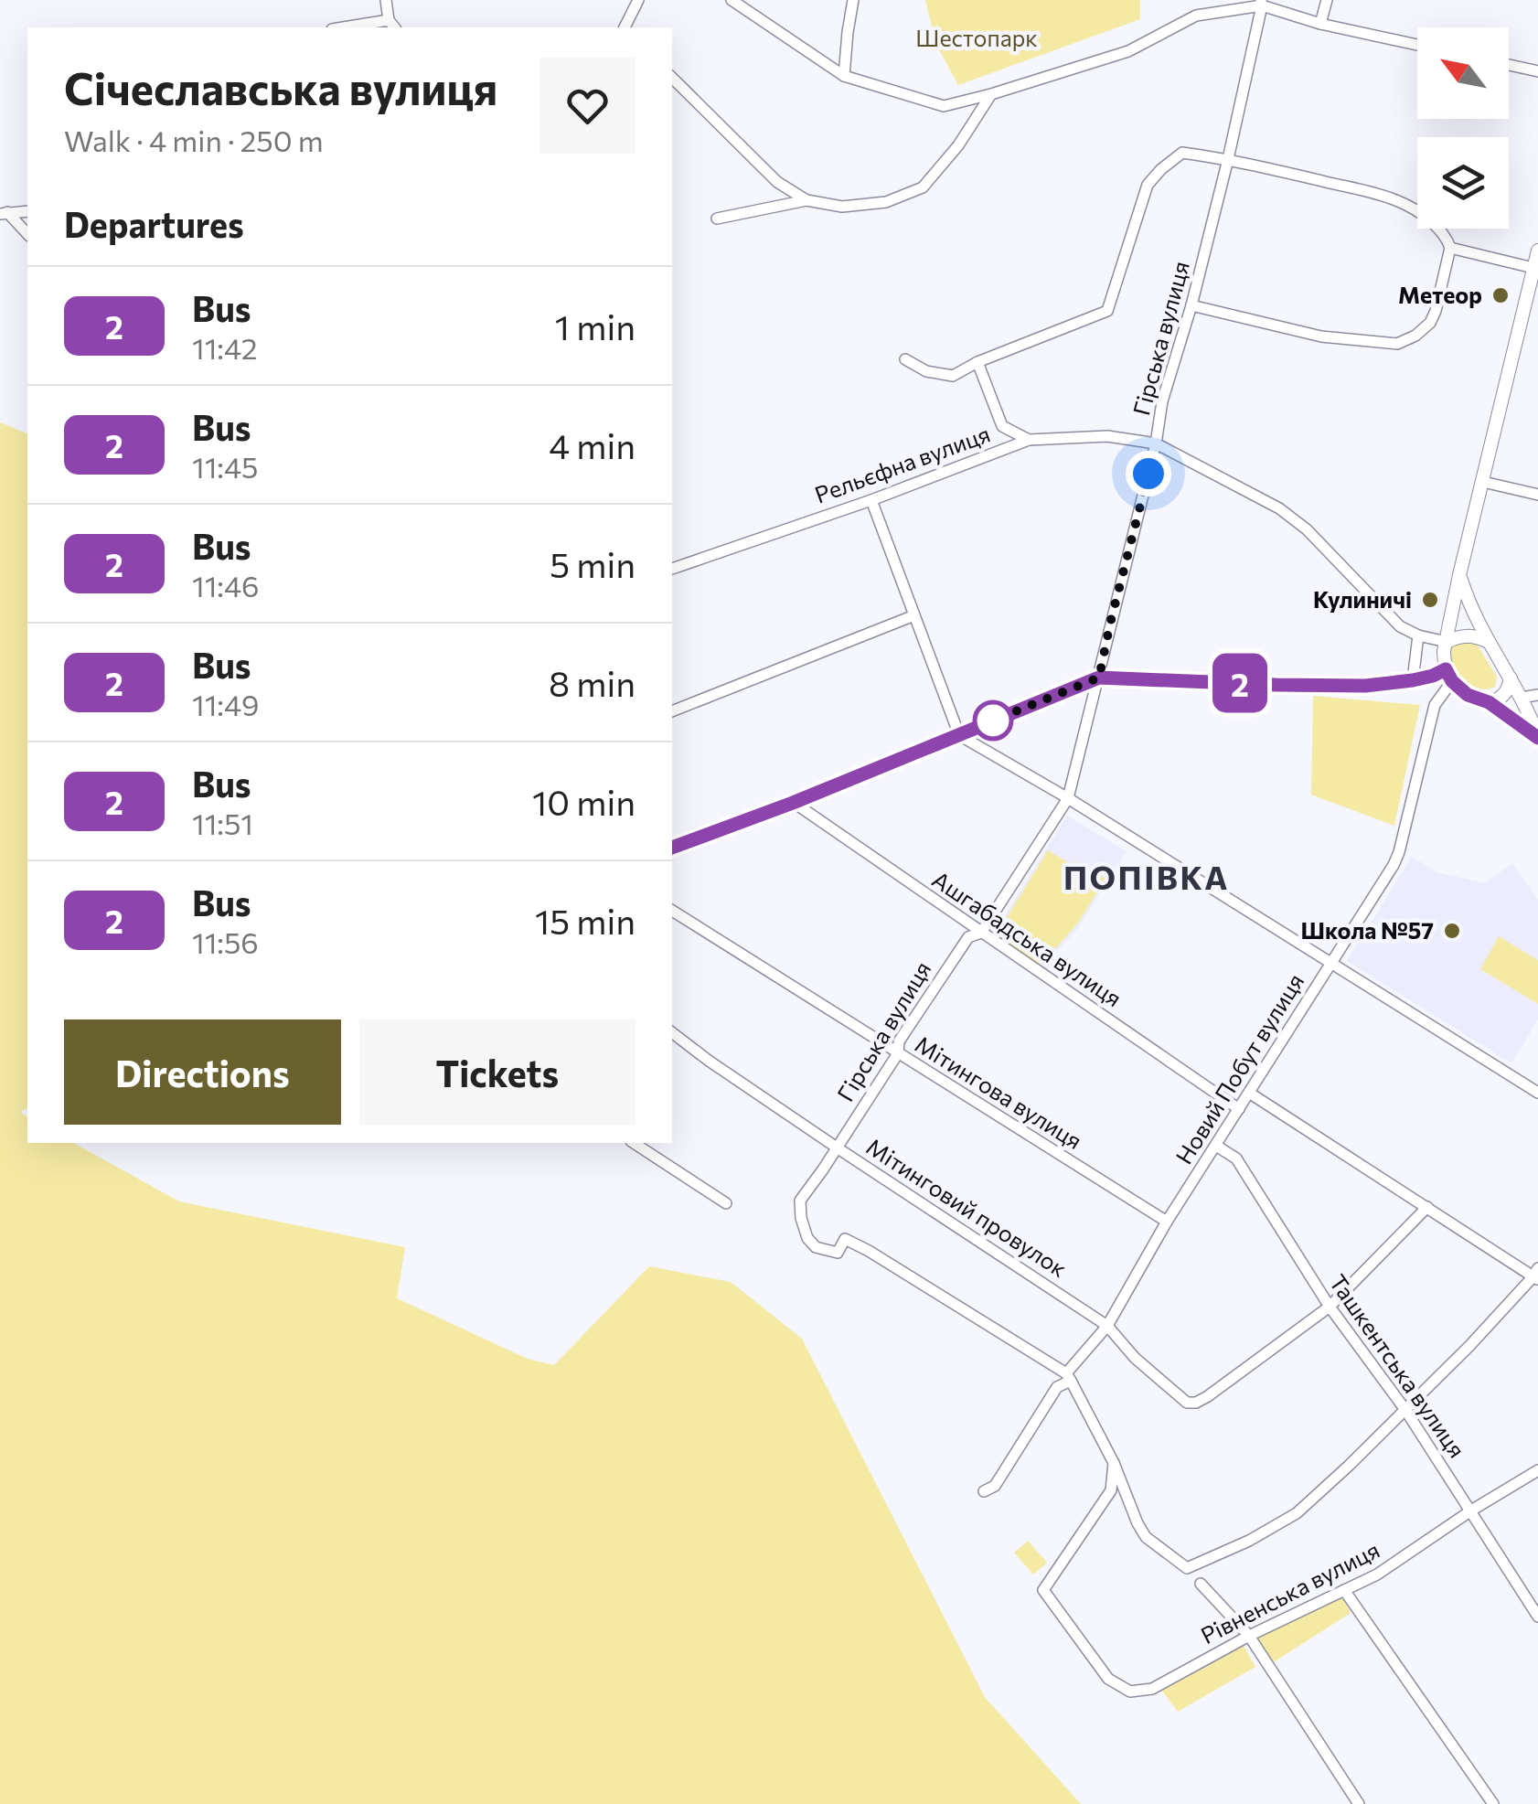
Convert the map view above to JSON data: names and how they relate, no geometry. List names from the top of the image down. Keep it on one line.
{"streets":{"main road":["Новий Побут вулиця"],"street":["Гірська вулиця","Рельєфна вулиця","Ашгабадська вулиця","Мітингова вулиця","Мітинговий провулок","Ташкентська вулиця","Рівненська вулиця"]},"crossings":[["Гірська вулиця","Рельєфна вулиця"],["Гірська вулиця","Ашгабадська вулиця"],["Гірська вулиця","Новий Побут вулиця"],["Гірська вулиця","Мітингова вулиця"],["Гірська вулиця","Мітинговий провулок"],["Ашгабадська вулиця","Новий Побут вулиця"],["Новий Побут вулиця","Мітингова вулиця"],["Новий Побут вулиця","Мітинговий провулок"],["Новий Побут вулиця","Ташкентська вулиця"],["Мітинговий провулок","Ташкентська вулиця"],["Ташкентська вулиця","Рівненська вулиця"]],"districts":["ПОПІВКА"],"parks":["Шестопарк"],"places":["Метеор","Кулиничі","Школа №57"],"lines":["bus line 2"],"north":"top left","page":{"on_map":"2","heading":[["Січеславська вулиця","Walk · 4 min · 250 m"],"Departures"],"list":[{"mark":"2","name":"Bus","note":"11:42","value":"1 min"},{"mark":"2","name":"Bus","note":"11:45","value":"4 min"},{"mark":"2","name":"Bus","note":"11:46","value":"5 min"},{"mark":"2","name":"Bus","note":"11:49","value":"8 min"},{"mark":"2","name":"Bus","note":"11:51","value":"10 min"},{"mark":"2","name":"Bus","note":"11:56","value":"15 min"}],"buttons":["Directions","Tickets"]}}
